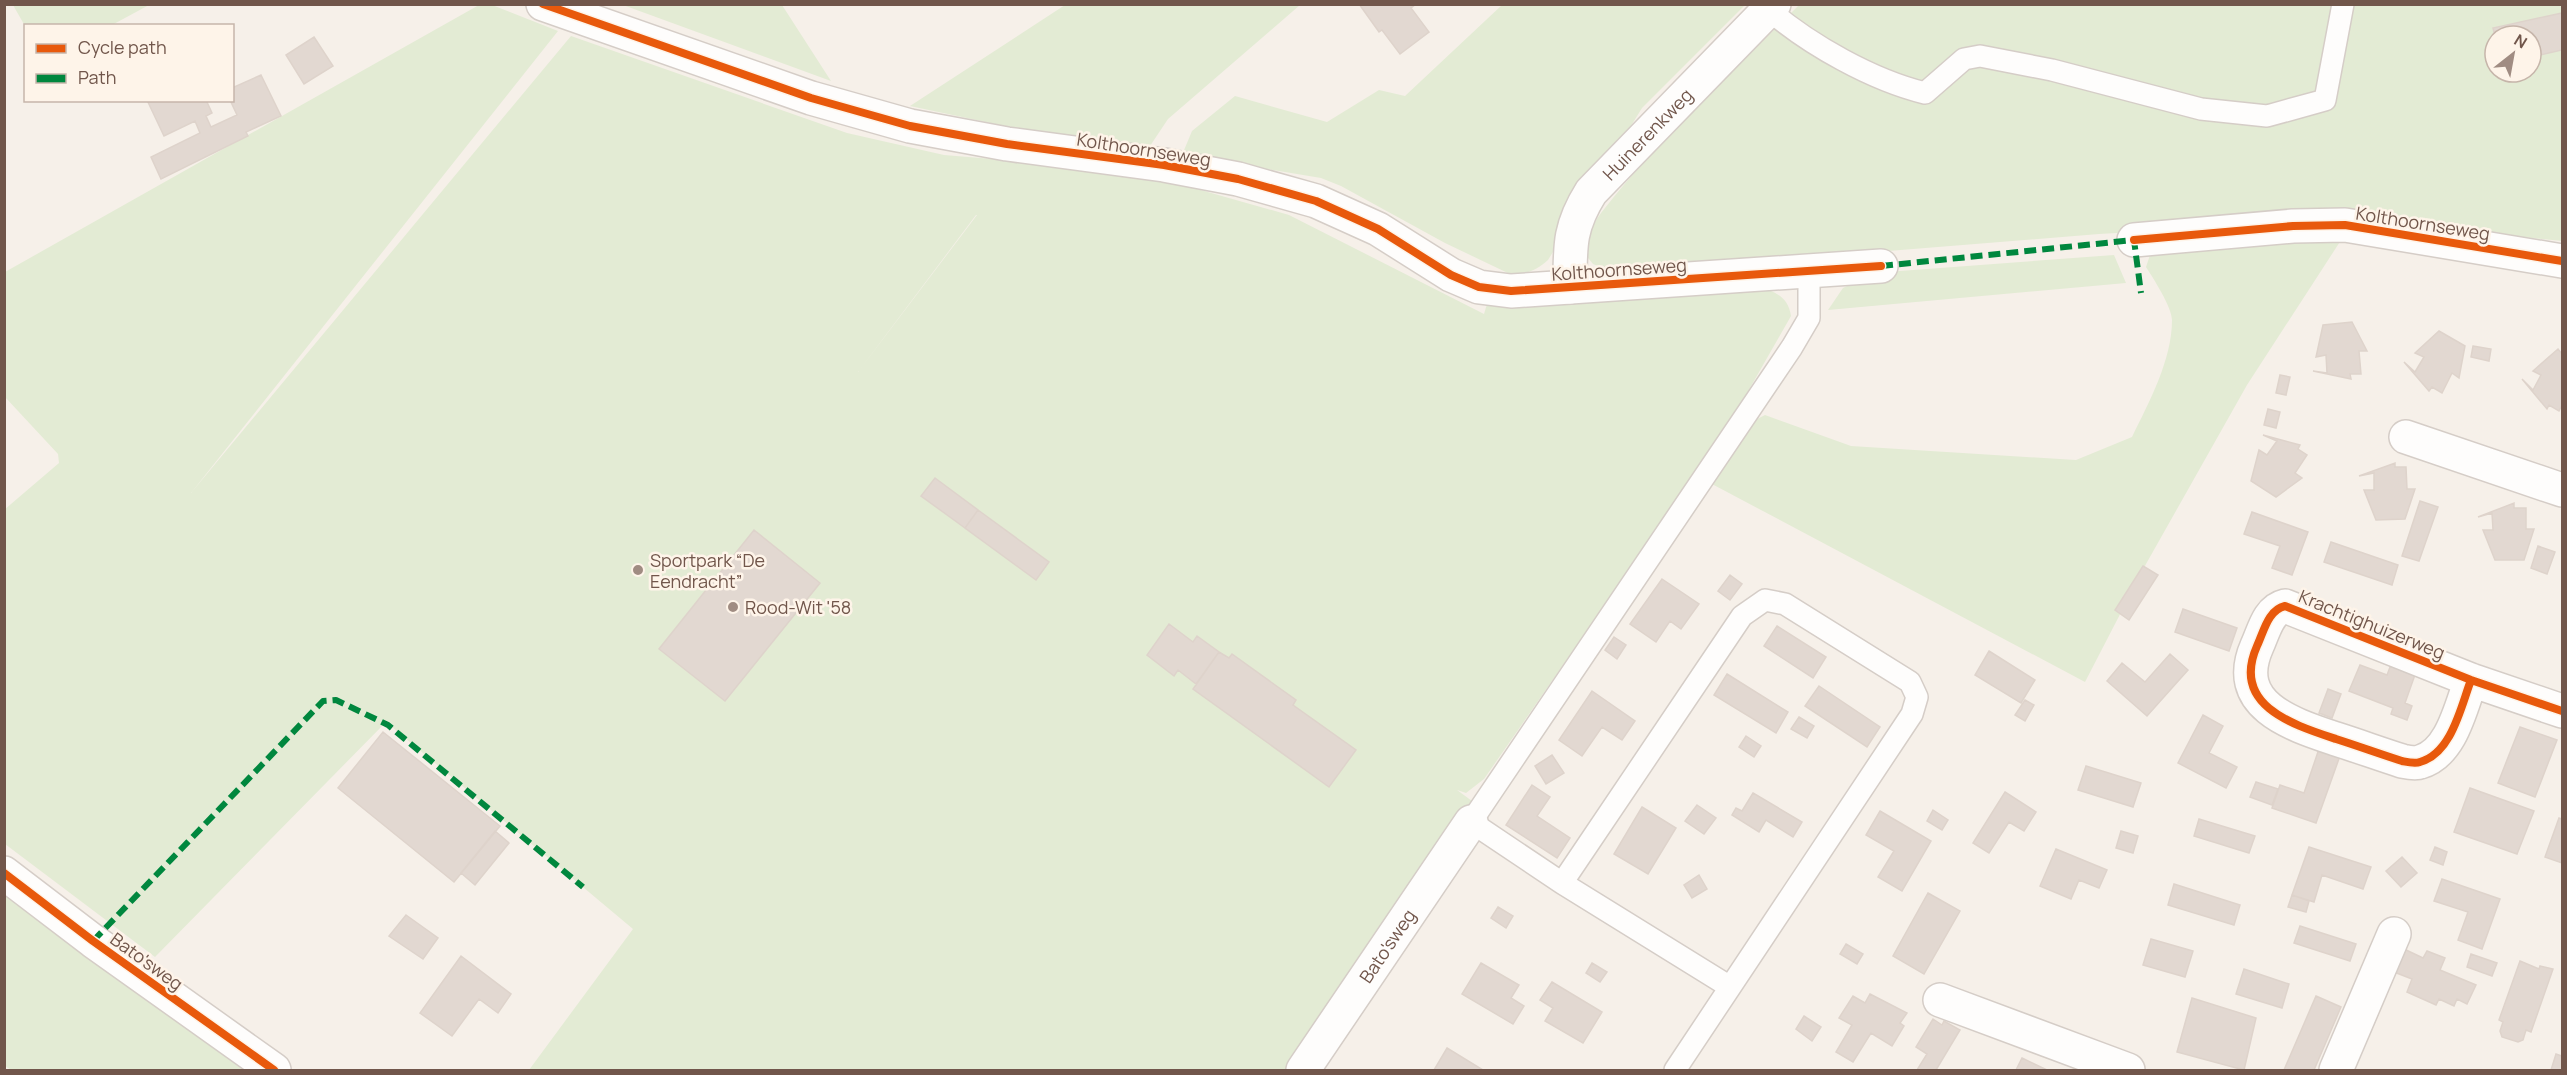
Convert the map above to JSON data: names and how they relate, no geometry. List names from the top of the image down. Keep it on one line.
{"streets":{"street":["Huinerenkweg","Kolthoornseweg","Krachtighuizerweg","Bato'sweg"]},"crossings":[["Huinerenkweg","Kolthoornseweg"]],"places":["Sportpark “De Eendracht”","Rood-Wit '58"],"legend":["Cycle path","Path"],"north":"top right"}
